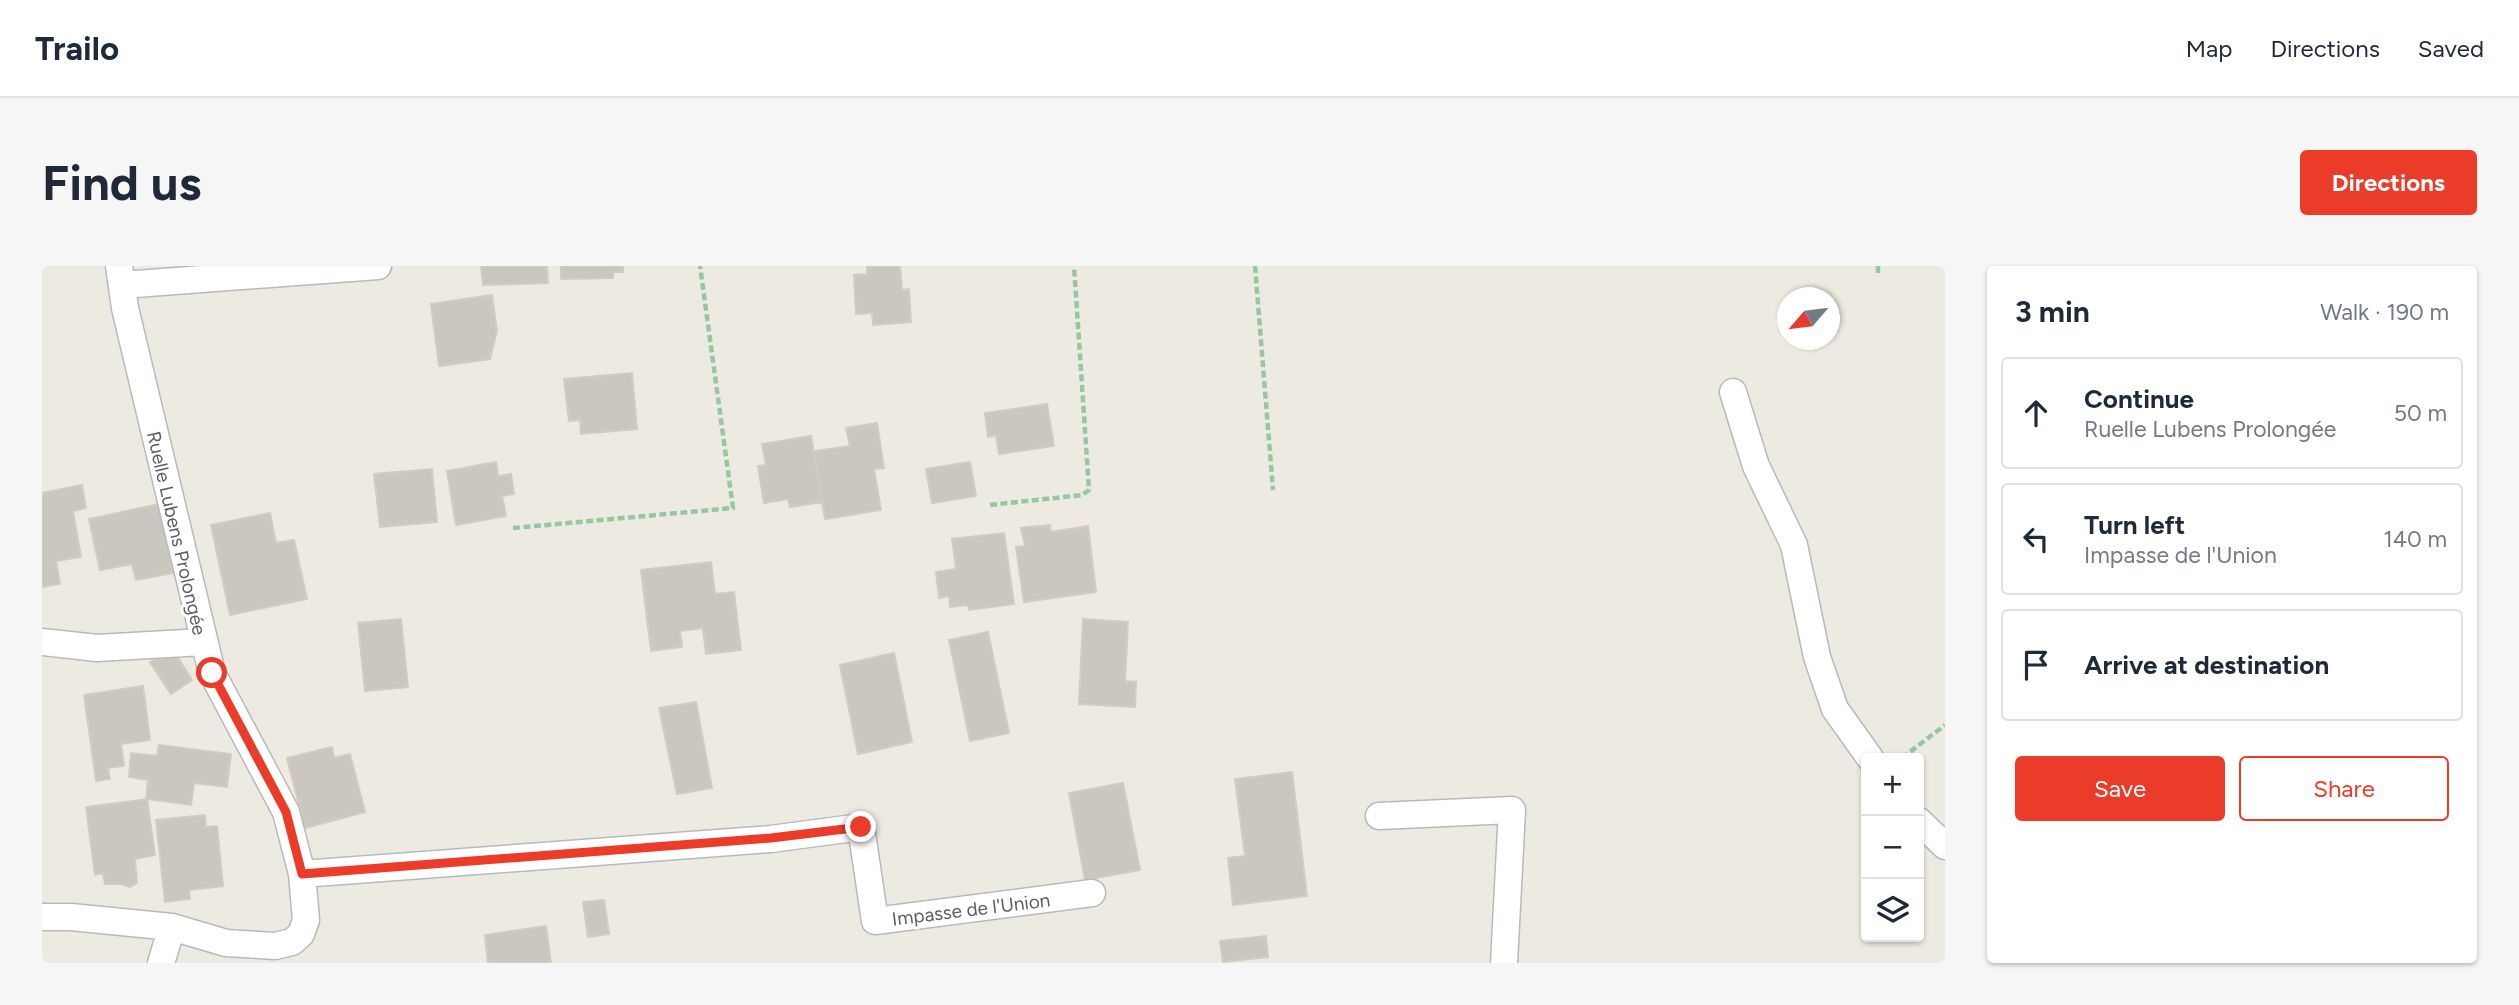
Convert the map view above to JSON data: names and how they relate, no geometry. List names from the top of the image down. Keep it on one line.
{"streets":{"street":["Ruelle Lubens Prolongée","Impasse de l'Union"]},"crossings":[["Ruelle Lubens Prolongée","Impasse de l'Union"]],"north":"bottom left","page":{"header":"Trailo","nav":["Map","Directions","Saved"],"buttons":["Directions",["Save","Share"]],"title":"Find us","heading":["3 min","Walk · 190 m"],"list":[["Continue","Ruelle Lubens Prolongée","50 m"],["Turn left","Impasse de l'Union","140 m"],"Arrive at destination"],"map_buttons":["+","−"]}}
